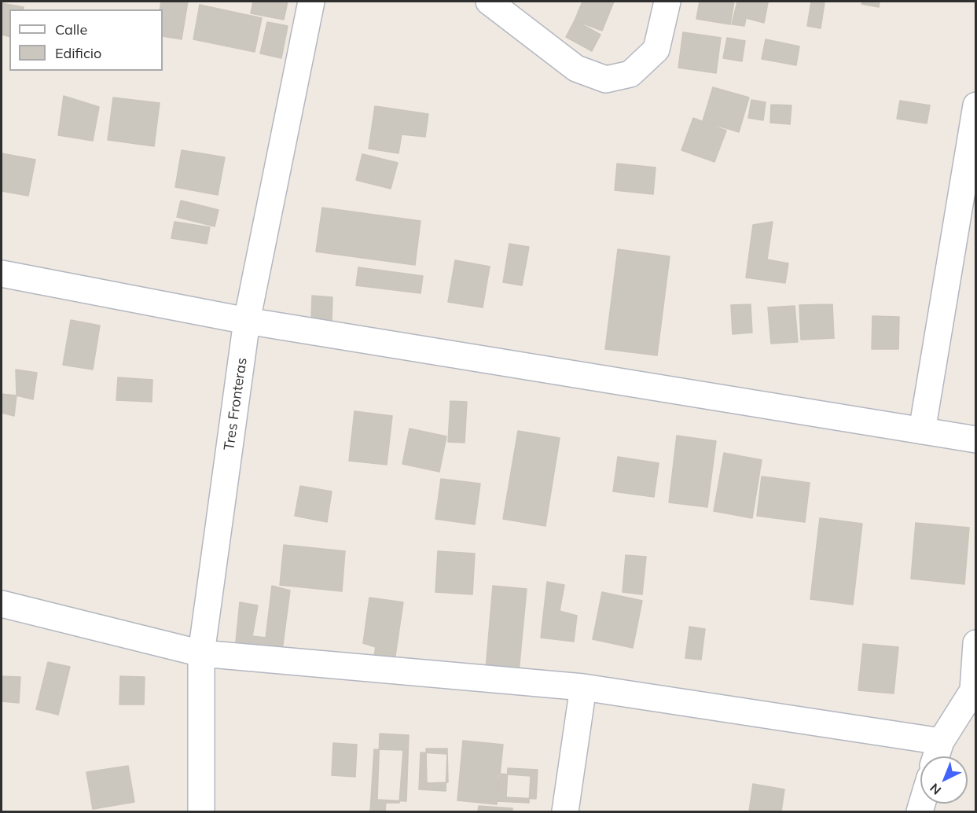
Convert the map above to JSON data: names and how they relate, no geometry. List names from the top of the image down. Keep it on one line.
{"streets":{"street":["Tres Fronteras"]},"legend":["Calle","Edificio"],"north":"bottom left"}
